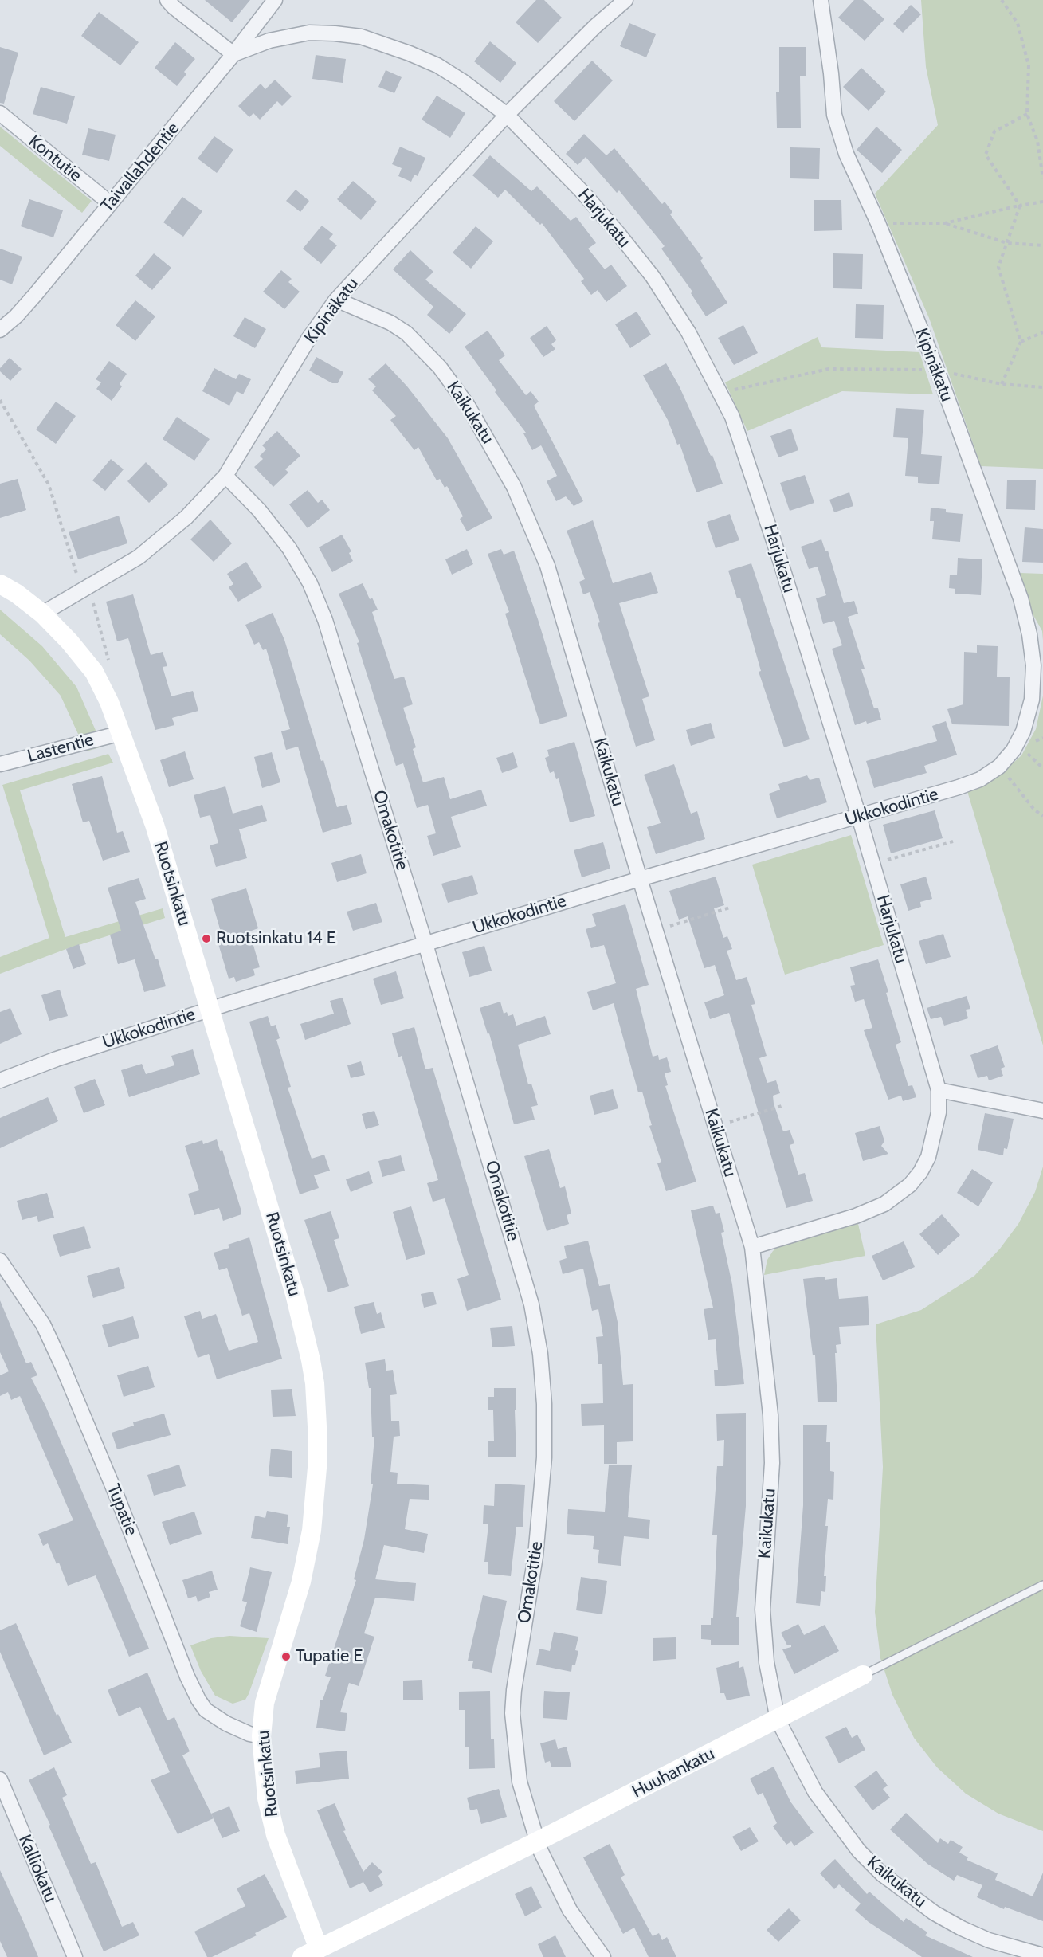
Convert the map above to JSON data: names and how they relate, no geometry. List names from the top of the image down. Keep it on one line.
{"streets":{"street":["Kontutie","Taivallahdentie","Harjukatu","Kipinäkatu","Kaikukatu","Lastentie","Ukkokodintie","Omakotitie","Ruotsinkatu","Tupatie","Huuhankatu","Kalliokatu"]},"crossings":[["Kontutie","Taivallahdentie"],["Taivallahdentie","Harjukatu"],["Harjukatu","Kipinäkatu"],["Harjukatu","Kaikukatu"],["Harjukatu","Ukkokodintie"],["Kipinäkatu","Kaikukatu"],["Kipinäkatu","Ukkokodintie"],["Kipinäkatu","Omakotitie"],["Kipinäkatu","Ruotsinkatu"],["Kaikukatu","Ukkokodintie"],["Kaikukatu","Huuhankatu"],["Lastentie","Ruotsinkatu"],["Ukkokodintie","Omakotitie"],["Ukkokodintie","Ruotsinkatu"],["Omakotitie","Huuhankatu"],["Ruotsinkatu","Tupatie"],["Ruotsinkatu","Huuhankatu"]],"places":["Ruotsinkatu 14 E","Tupatie E"]}
